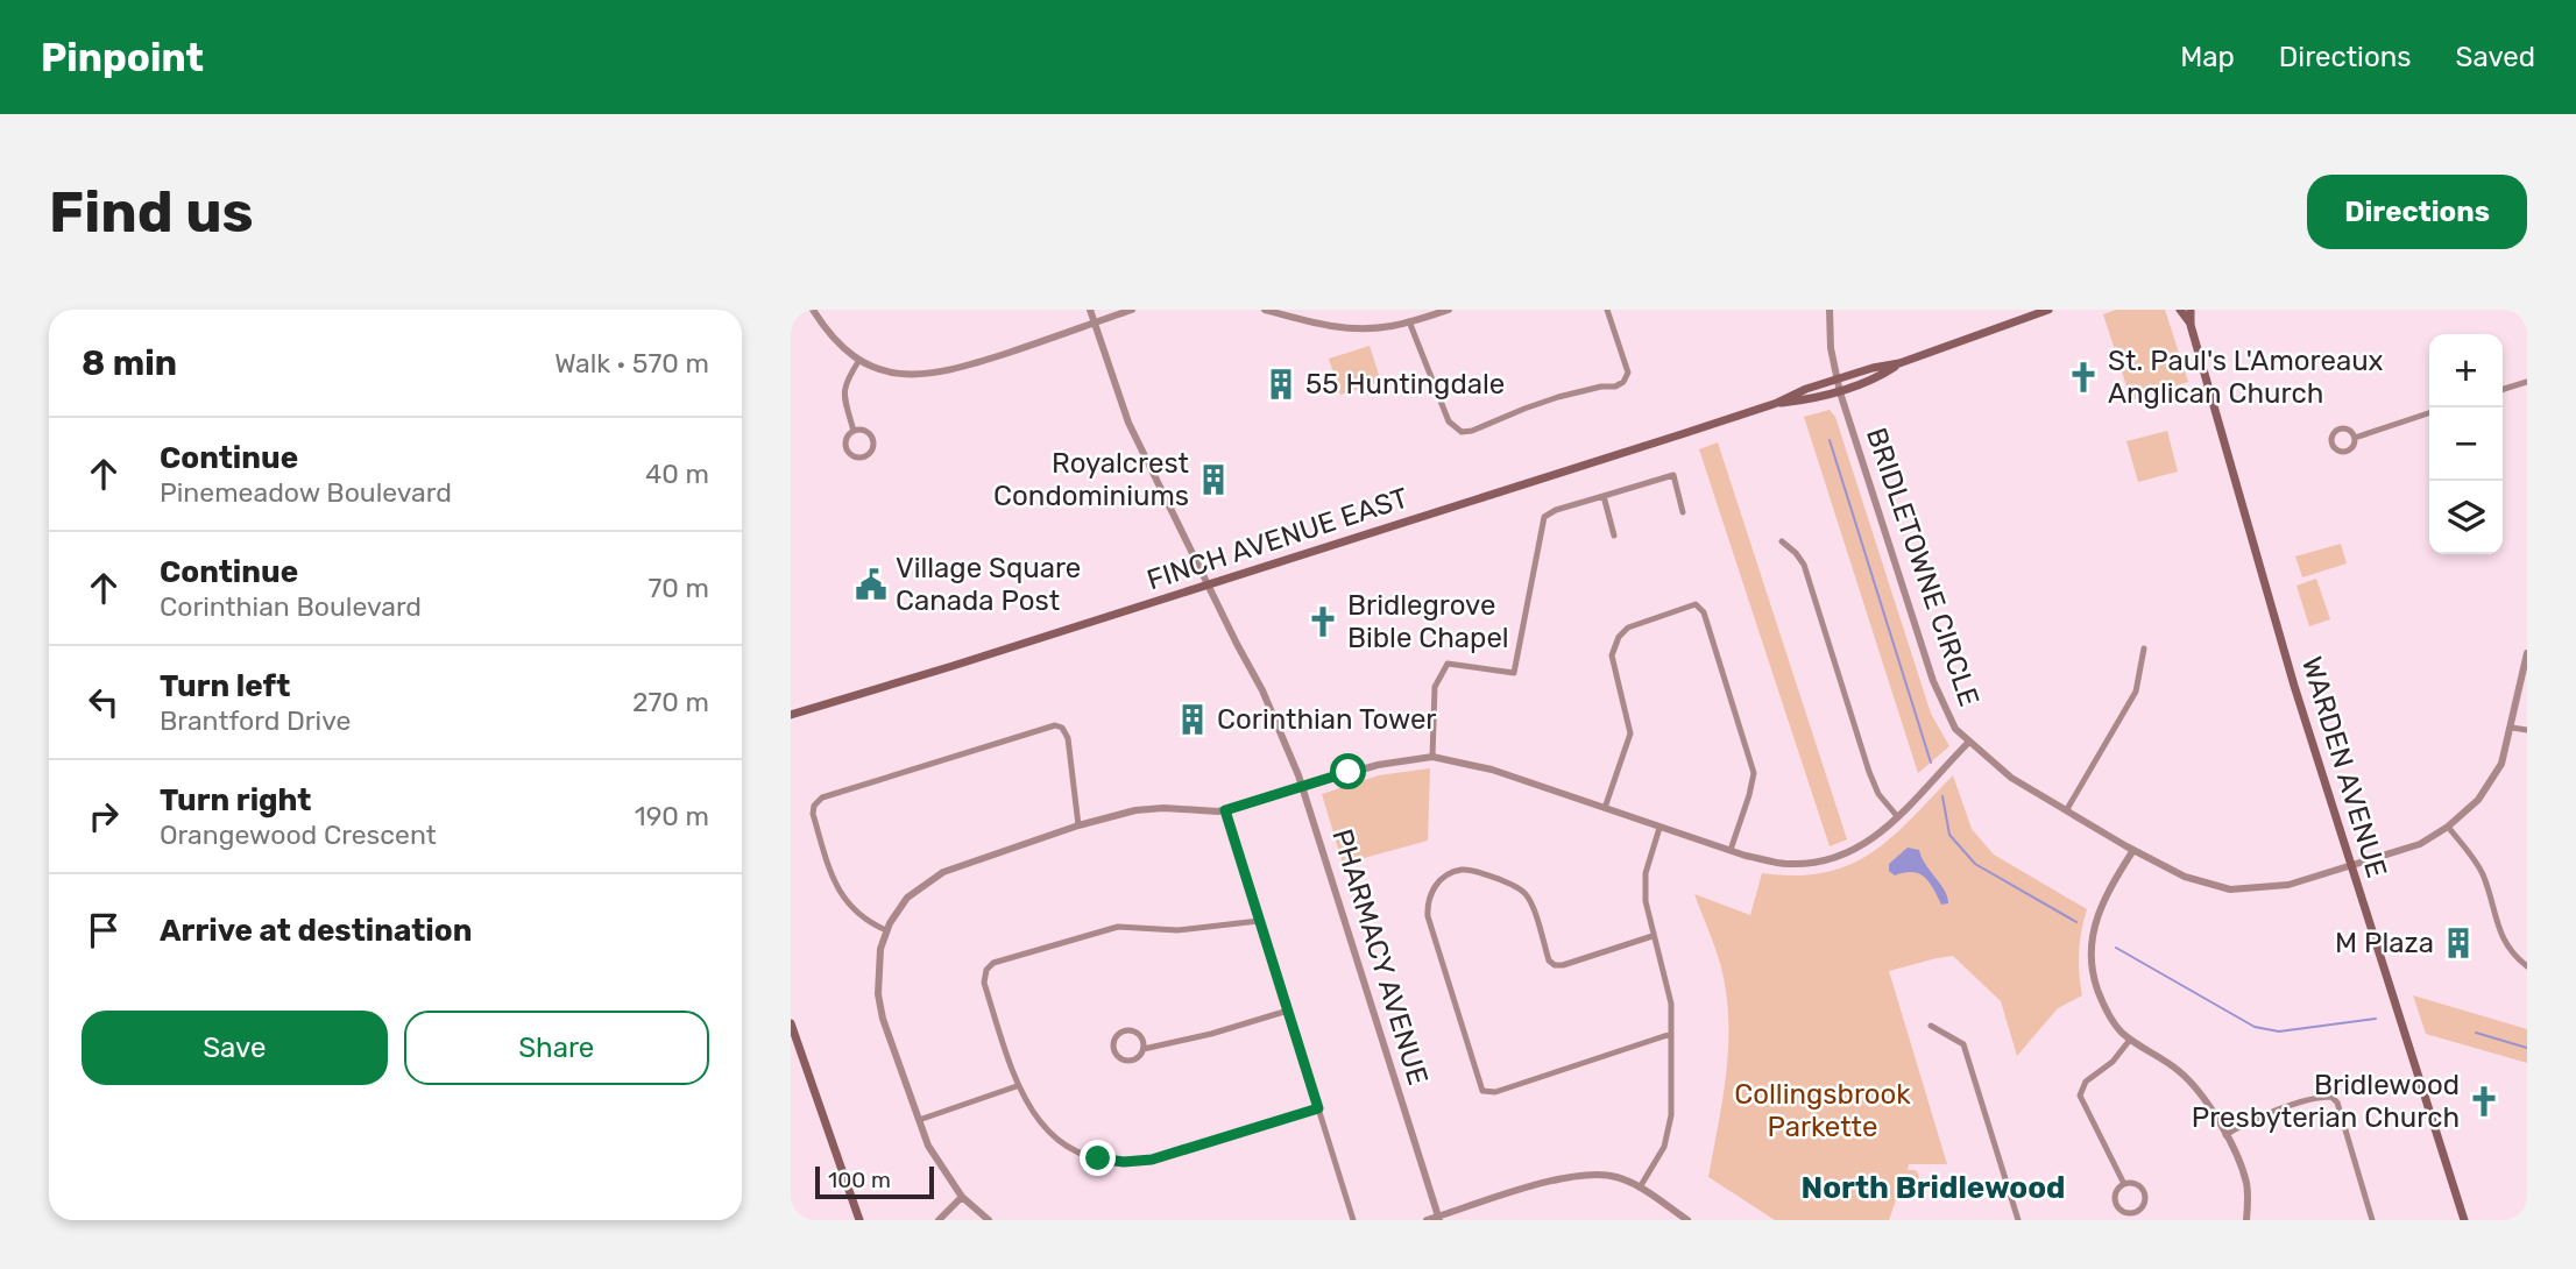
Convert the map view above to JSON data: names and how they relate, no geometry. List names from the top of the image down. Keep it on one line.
{"streets":{"main road":["FINCH AVENUE EAST","WARDEN AVENUE"],"street":["BRIDLETOWNE CIRCLE","PHARMACY AVENUE"]},"crossings":[["FINCH AVENUE EAST","BRIDLETOWNE CIRCLE"],["FINCH AVENUE EAST","PHARMACY AVENUE"],["BRIDLETOWNE CIRCLE","WARDEN AVENUE"]],"districts":["North Bridlewood"],"parks":["Collingsbrook Parkette"],"places":{"church":["St. Paul's L'Amoreaux Anglican Church","Bridlegrove Bible Chapel","Bridlewood Presbyterian Church"],"building":["55 Huntingdale","Royalcrest Condominiums","Corinthian Tower","M Plaza"],"public building":["Village Square Canada Post"]},"scale_bar":"100 m","page":{"header":"Pinpoint","nav":["Map","Directions","Saved"],"buttons":["Directions",["Save","Share"]],"title":"Find us","heading":["8 min","Walk · 570 m"],"map_buttons":["+","−"],"list":[["Continue","Pinemeadow Boulevard","40 m"],["Continue","Corinthian Boulevard","70 m"],["Turn left","Brantford Drive","270 m"],["Turn right","Orangewood Crescent","190 m"],"Arrive at destination"],"scale":"100 m"}}
